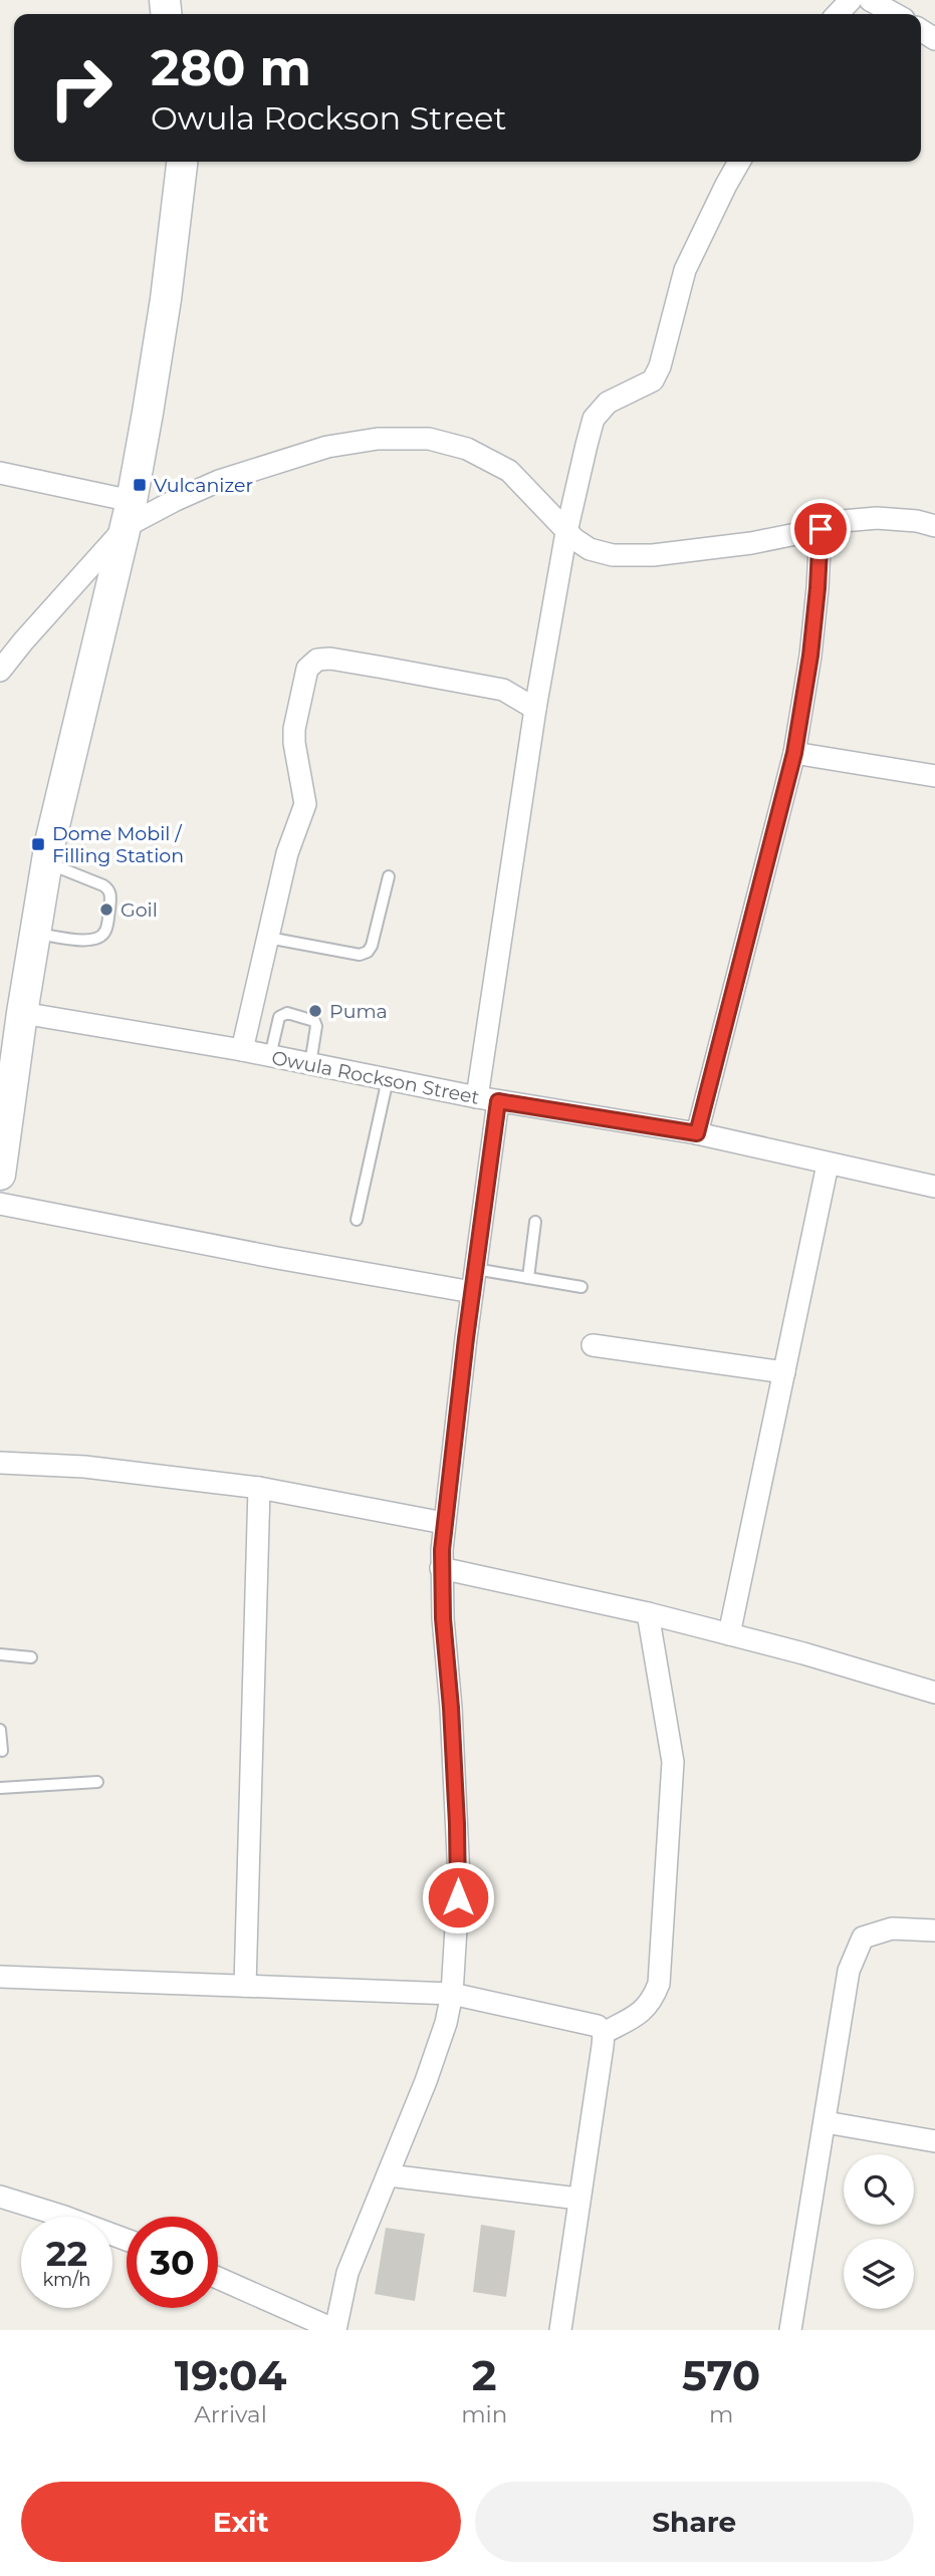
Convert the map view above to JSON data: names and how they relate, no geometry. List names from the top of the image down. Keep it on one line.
{"streets":{"street":["Owula Rockson Street"]},"places":{"transit":["Vulcanizer","Dome Mobil / Filling Station"],"other":["Goil","Puma"]},"page":{"turn":["280 m","Owula Rockson Street"],"speed":"22 km/h","limit":"30","eta":["19:04","Arrival","2","min","570","m"],"buttons":["Exit","Share"]}}
